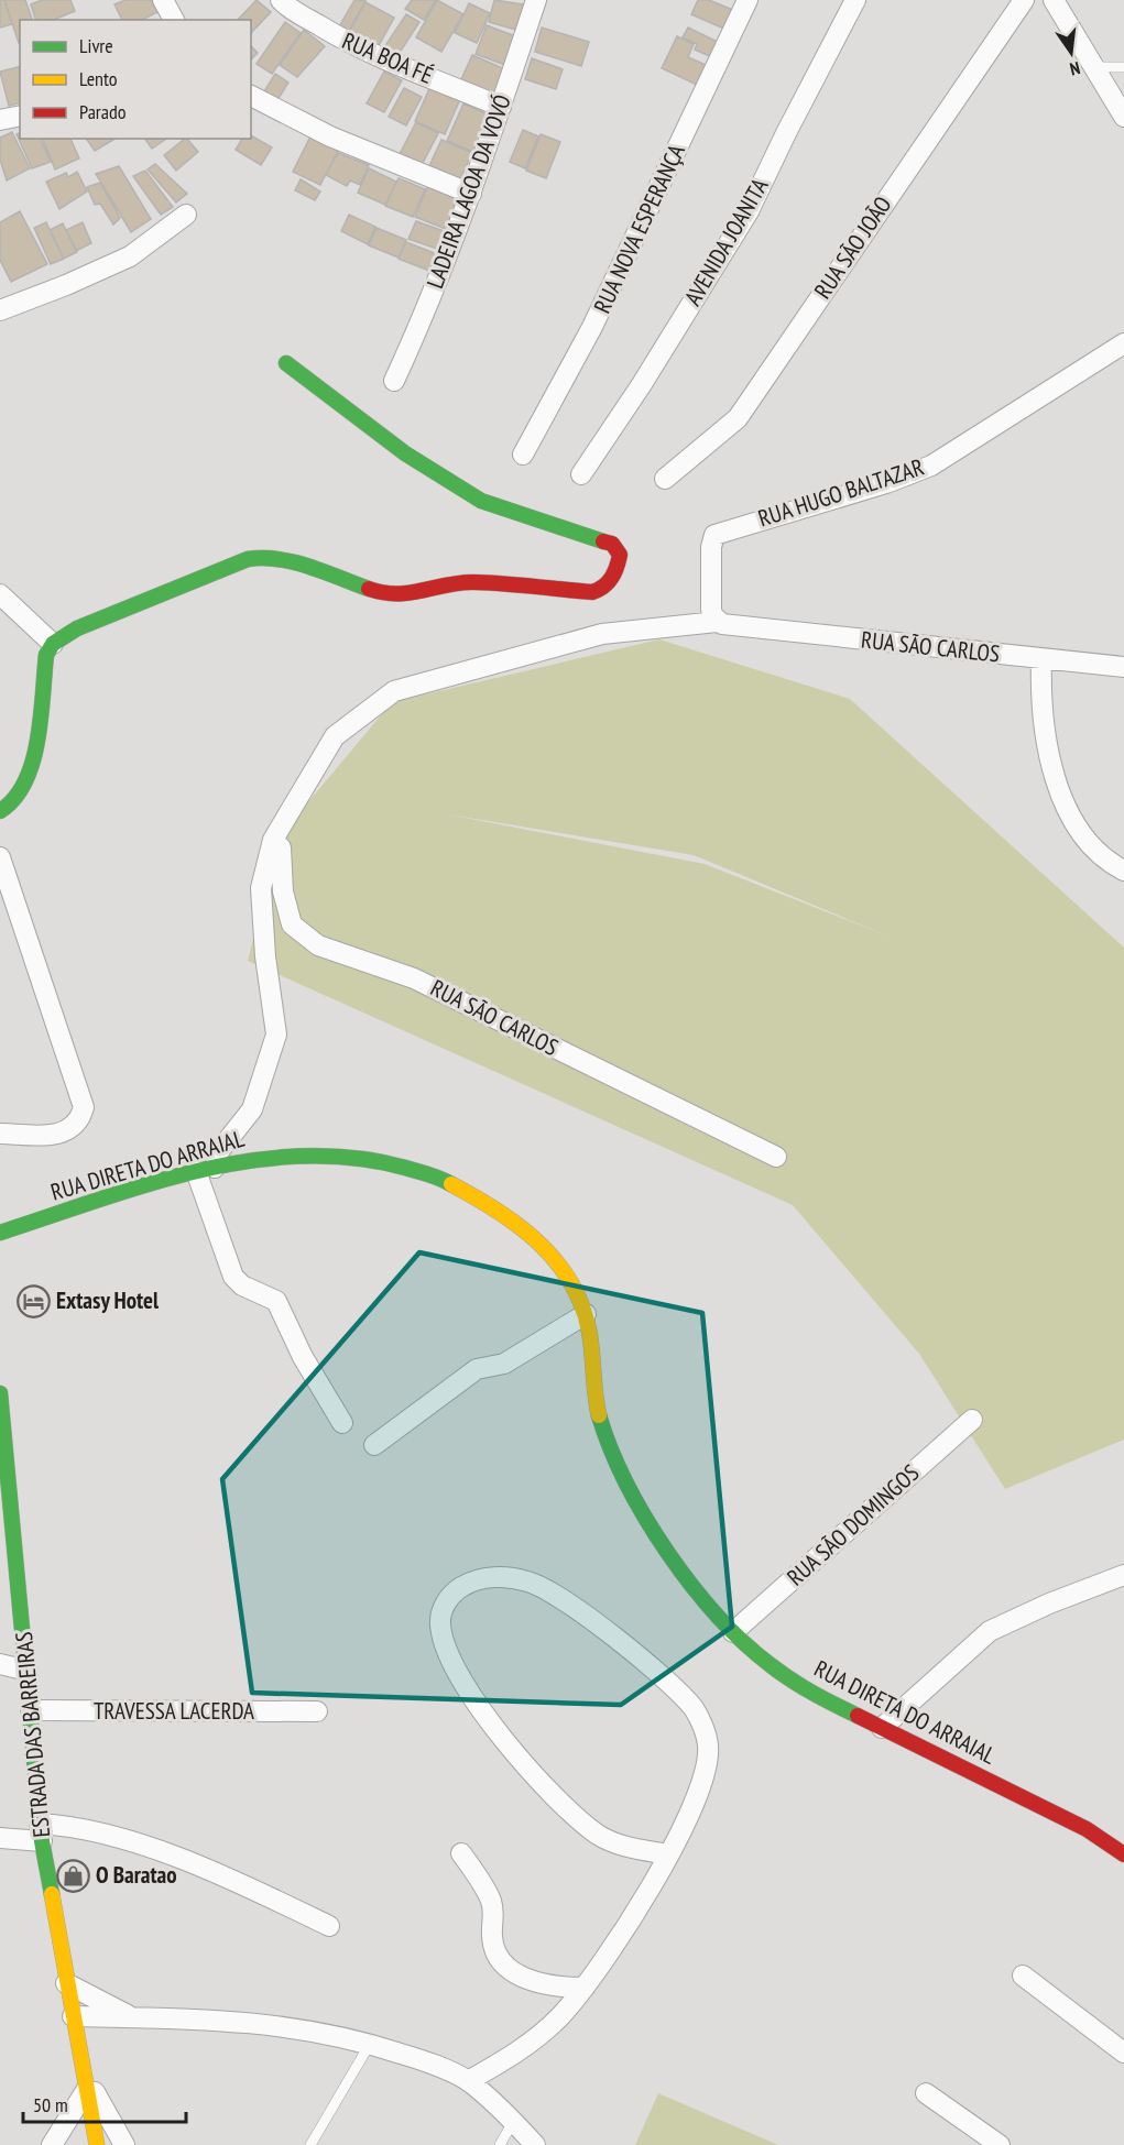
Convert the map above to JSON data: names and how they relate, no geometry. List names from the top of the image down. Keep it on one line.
{"streets":{"street":["RUA BOA FÉ","LADEIRA LAGOA DA VOVÓ","RUA NOVA ESPERANÇA","AVENIDA JOANITA","RUA SÃO JOÃO","RUA HUGO BALTAZAR","RUA SÃO CARLOS","RUA DIRETA DO ARRAIAL","RUA SÃO DOMINGOS","TRAVESSA LACERDA","ESTRADA DAS BARREIRAS"]},"crossings":[["RUA BOA FÉ","LADEIRA LAGOA DA VOVÓ"],["RUA HUGO BALTAZAR","RUA SÃO CARLOS"],["RUA SÃO CARLOS","RUA DIRETA DO ARRAIAL"],["RUA DIRETA DO ARRAIAL","RUA SÃO DOMINGOS"],["TRAVESSA LACERDA","ESTRADA DAS BARREIRAS"]],"places":{"hotel":["Extasy Hotel"],"shop":["O Baratao"]},"legend":["Livre","Lento","Parado"],"scale_bar":"50 m","north":"bottom"}
